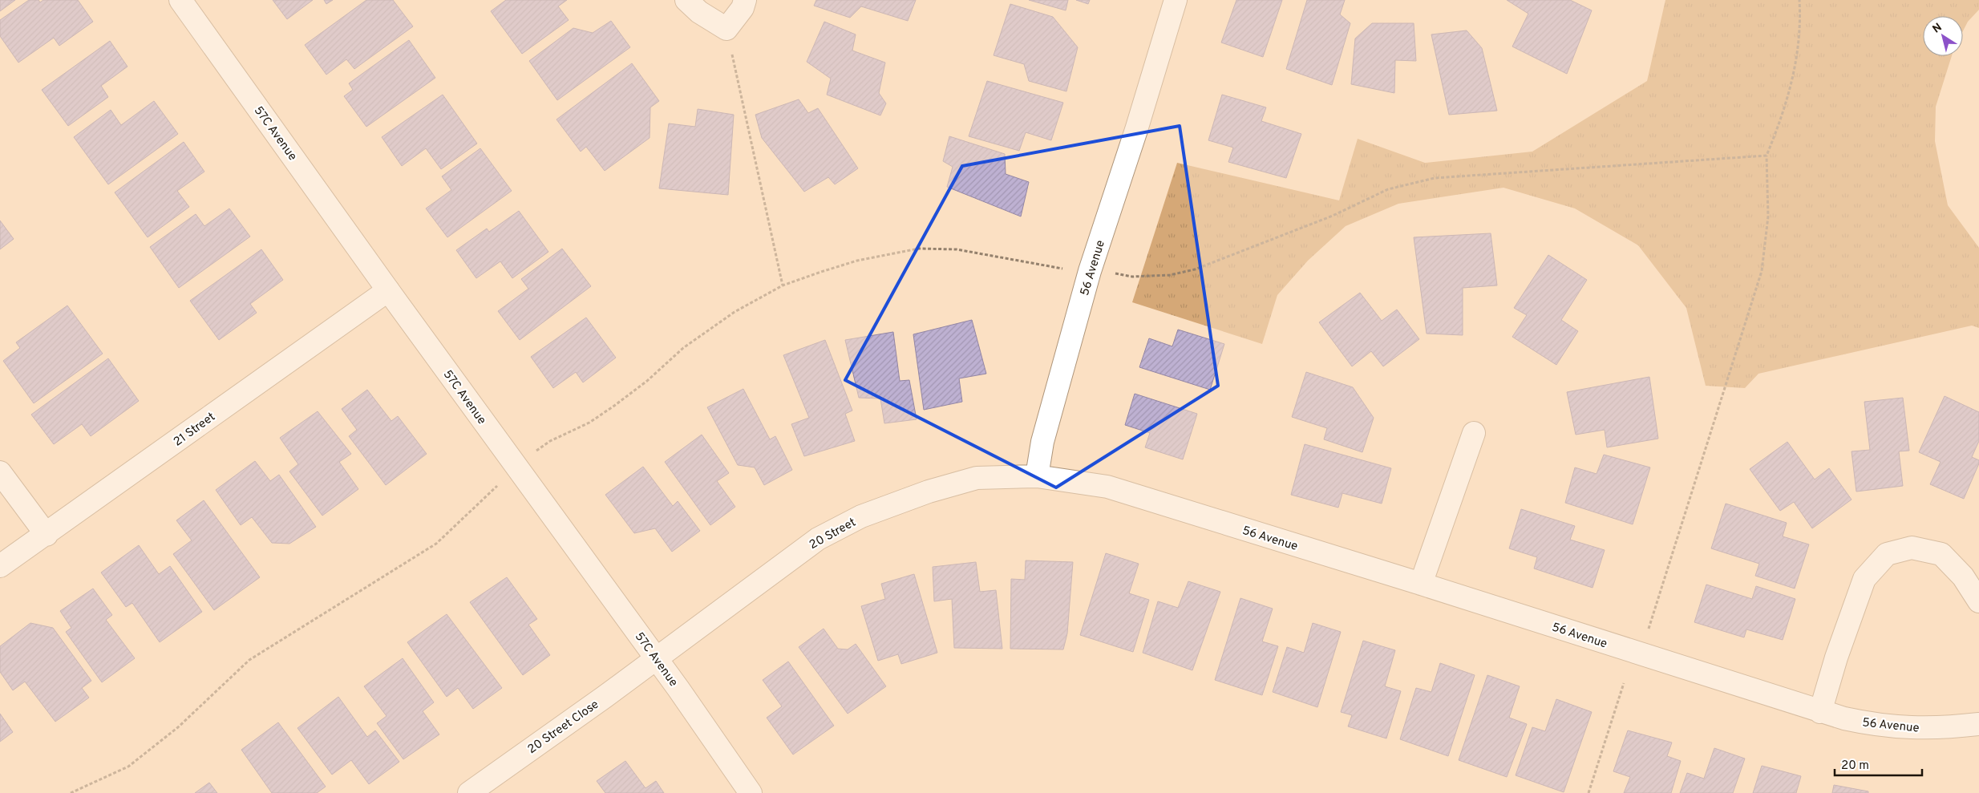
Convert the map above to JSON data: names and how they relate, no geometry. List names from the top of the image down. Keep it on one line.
{"streets":{"street":["57C Avenue","56 Avenue","21 Street","20 Street","20 Street Close"]},"crossings":[["57C Avenue","21 Street"],["57C Avenue","20 Street"],["57C Avenue","20 Street Close"],["56 Avenue","20 Street"],["20 Street","20 Street Close"]],"scale_bar":"20 m","north":"top left"}
